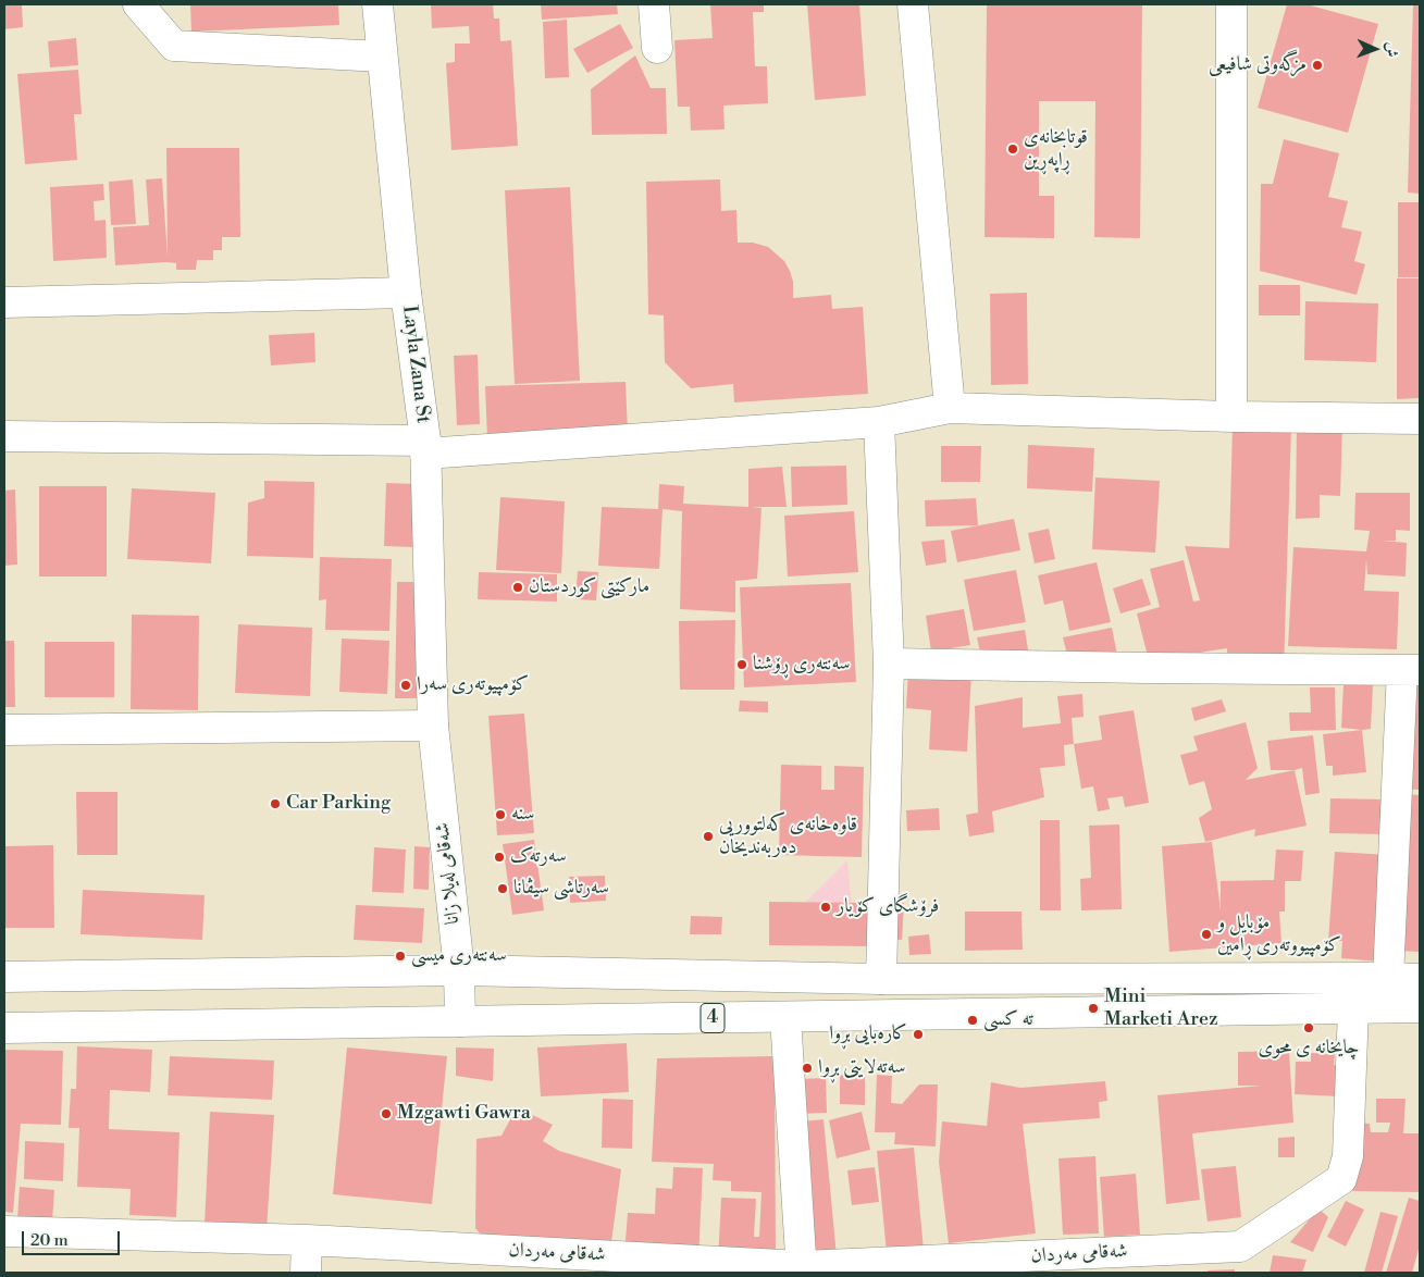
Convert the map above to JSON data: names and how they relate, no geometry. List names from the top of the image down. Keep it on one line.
{"streets":{"main road":["Layla Zana St","شەقامی لەیلا زانا","4","شەقامی مەردان"]},"crossings":[["Layla Zana St","شەقامی لەیلا زانا"],["شەقامی لەیلا زانا","4"],["4","شەقامی مەردان"]],"places":["مزگەوتی شافیعی","قوتابخانەی ڕاپەڕین","مارکێتی کوردستان","سەنتەری ڕۆشنا","کۆمپیوتەری سەرا","Car Parking","سنە","قاوەخانەی کەلتووریی دەربەندیخان","سەرتەک","سەرتاشی سیڤانا","فرۆشگای کۆیار","مۆبایل و کۆمپیووتەری ڕامین","سەنتەری میسی","Mini Marketi Arez","ته كسى","چايخانه ى محوى","کارەبایی بڕوا","سه‌ته‌لایتی بڕوا","Mzgawti Gawra"],"scale_bar":"20 m","north":"right"}
